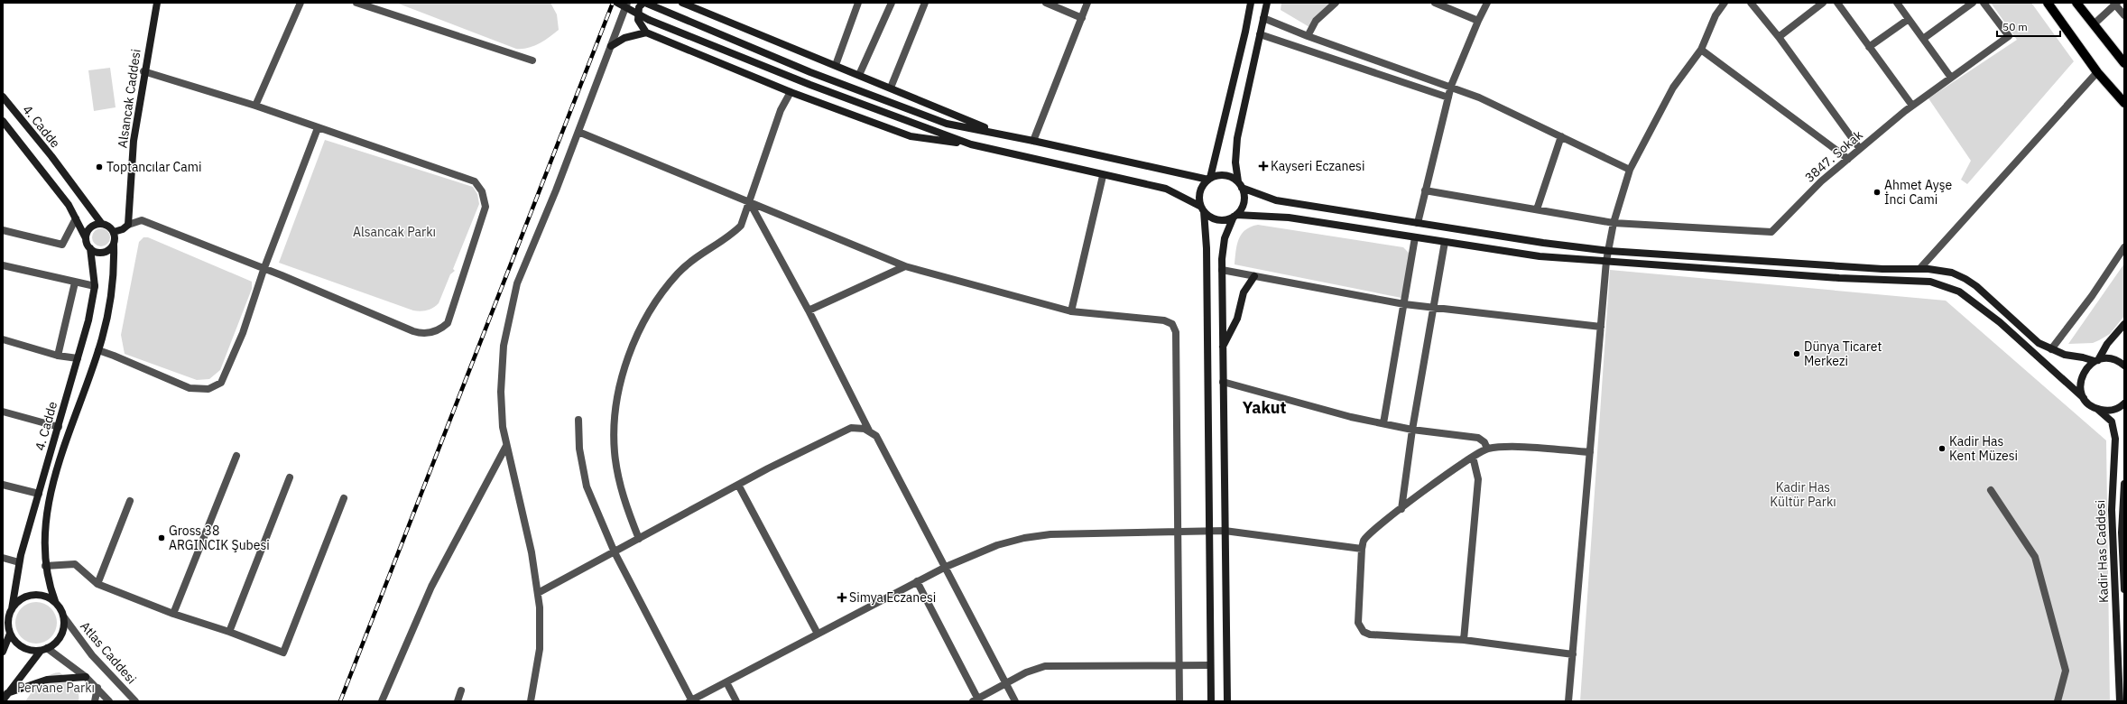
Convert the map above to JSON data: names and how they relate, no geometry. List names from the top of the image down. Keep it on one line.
{"streets":{"street":["Alsancak Caddesi","4. Cadde","3847. Sokak","Kadir Has Caddesi","Atlas Caddesi"]},"crossings":[["4. Cadde","Atlas Caddesi"]],"districts":["Yakut"],"parks":["Alsancak Parkı","Kadir Has Kültür Parkı","Pervane Parkı"],"places":{"health":["Kayseri Eczanesi","Simya Eczanesi"],"other":["Toptancılar Cami","Ahmet Ayşe İnci Cami","Dünya Ticaret Merkezi","Kadir Has Kent Müzesi","Gross 38 ARGINCIK Şubesi"]},"scale_bar":"50 m"}
